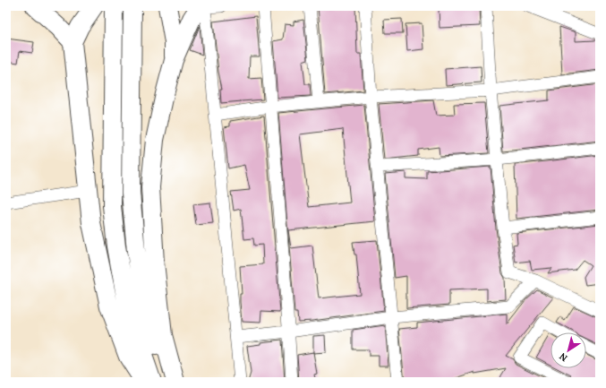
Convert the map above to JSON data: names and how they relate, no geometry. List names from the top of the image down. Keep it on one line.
{"north":"bottom left"}
